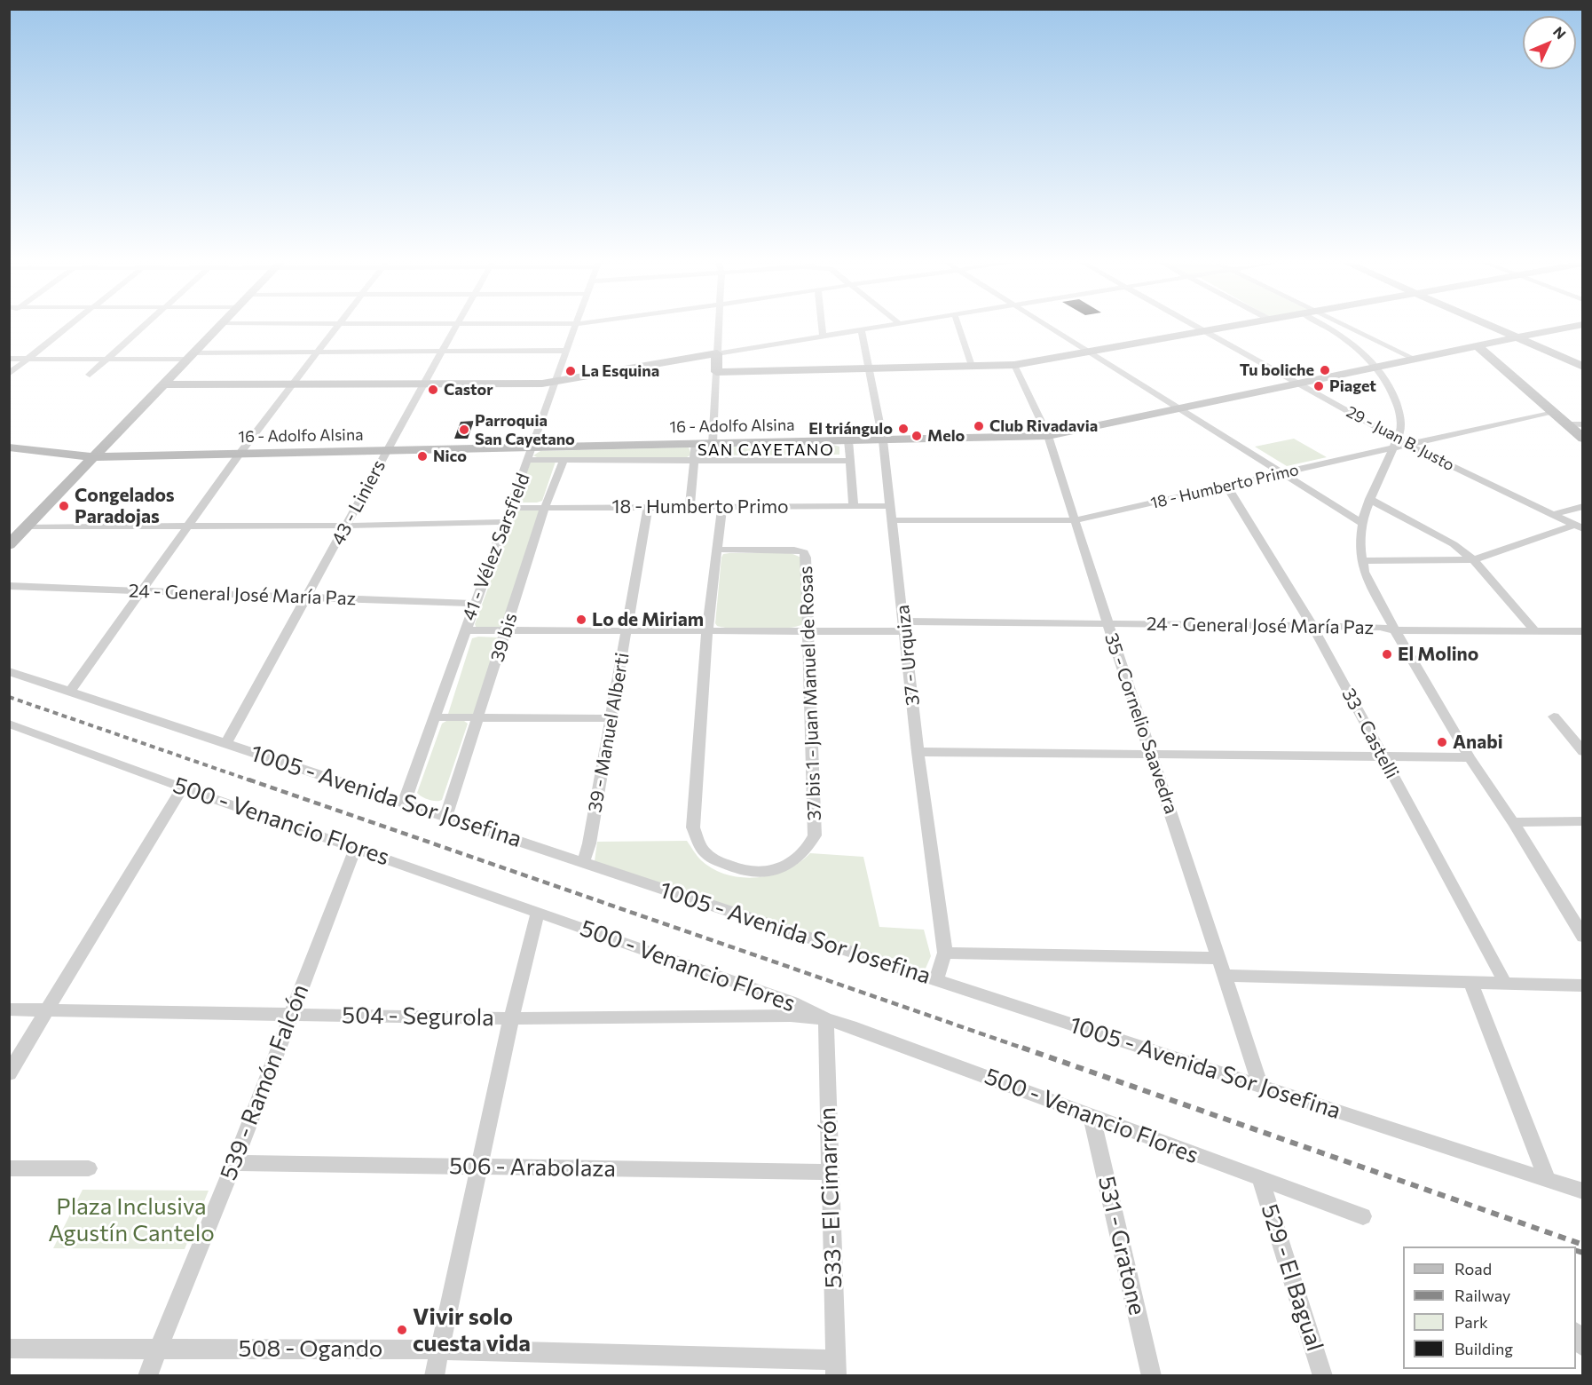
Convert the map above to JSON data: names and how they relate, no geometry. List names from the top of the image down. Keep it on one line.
{"streets":{"street":["16 - Adolfo Alsina","29 - Juan B. Justo","18 - Humberto Primo","43 - Liniers","41 - Vélez Sarsfield","24 - General José María Paz","39 bis","37 - Urquiza","37 bis 1 - Juan Manuel de Rosas","35 - Cornelio Saavedra","39 - Manuel Alberti","33 - Castelli","1005 - Avenida Sor Josefina","500 - Venancio Flores","504 - Segurola","539 - Ramón Falcón","506 - Arabolaza","533 - El Cimarrón","531 - Gratone","529 - El Bagual","508 - Ogando"]},"crossings":[["16 - Adolfo Alsina","29 - Juan B. Justo"],["16 - Adolfo Alsina","43 - Liniers"],["16 - Adolfo Alsina","41 - Vélez Sarsfield"],["16 - Adolfo Alsina","37 - Urquiza"],["16 - Adolfo Alsina","35 - Cornelio Saavedra"],["29 - Juan B. Justo","18 - Humberto Primo"],["18 - Humberto Primo","41 - Vélez Sarsfield"],["18 - Humberto Primo","39 bis"],["18 - Humberto Primo","37 - Urquiza"],["18 - Humberto Primo","37 bis 1 - Juan Manuel de Rosas"],["18 - Humberto Primo","35 - Cornelio Saavedra"],["18 - Humberto Primo","39 - Manuel Alberti"],["18 - Humberto Primo","33 - Castelli"],["43 - Liniers","24 - General José María Paz"],["43 - Liniers","1005 - Avenida Sor Josefina"],["41 - Vélez Sarsfield","24 - General José María Paz"],["41 - Vélez Sarsfield","1005 - Avenida Sor Josefina"],["24 - General José María Paz","39 bis"],["24 - General José María Paz","37 - Urquiza"],["24 - General José María Paz","37 bis 1 - Juan Manuel de Rosas"],["24 - General José María Paz","35 - Cornelio Saavedra"],["24 - General José María Paz","39 - Manuel Alberti"],["24 - General José María Paz","33 - Castelli"],["39 bis","1005 - Avenida Sor Josefina"],["37 - Urquiza","1005 - Avenida Sor Josefina"],["35 - Cornelio Saavedra","1005 - Avenida Sor Josefina"],["39 - Manuel Alberti","1005 - Avenida Sor Josefina"],["500 - Venancio Flores","504 - Segurola"],["500 - Venancio Flores","539 - Ramón Falcón"],["500 - Venancio Flores","533 - El Cimarrón"],["500 - Venancio Flores","531 - Gratone"],["500 - Venancio Flores","529 - El Bagual"],["504 - Segurola","539 - Ramón Falcón"],["504 - Segurola","533 - El Cimarrón"],["539 - Ramón Falcón","506 - Arabolaza"],["539 - Ramón Falcón","508 - Ogando"],["506 - Arabolaza","533 - El Cimarrón"],["533 - El Cimarrón","508 - Ogando"]],"districts":["SAN CAYETANO"],"parks":["Plaza Inclusiva Agustín Cantelo"],"places":["Tu boliche","La Esquina","Piaget","Castor","Club Rivadavia","El triángulo","Parroquia San Cayetano","Melo","Nico","Congelados Paradojas","Lo de Miriam","El Molino","Anabi","Vivir solo cuesta vida"],"legend":["Road","Railway","Park","Building"],"north":"top right"}
